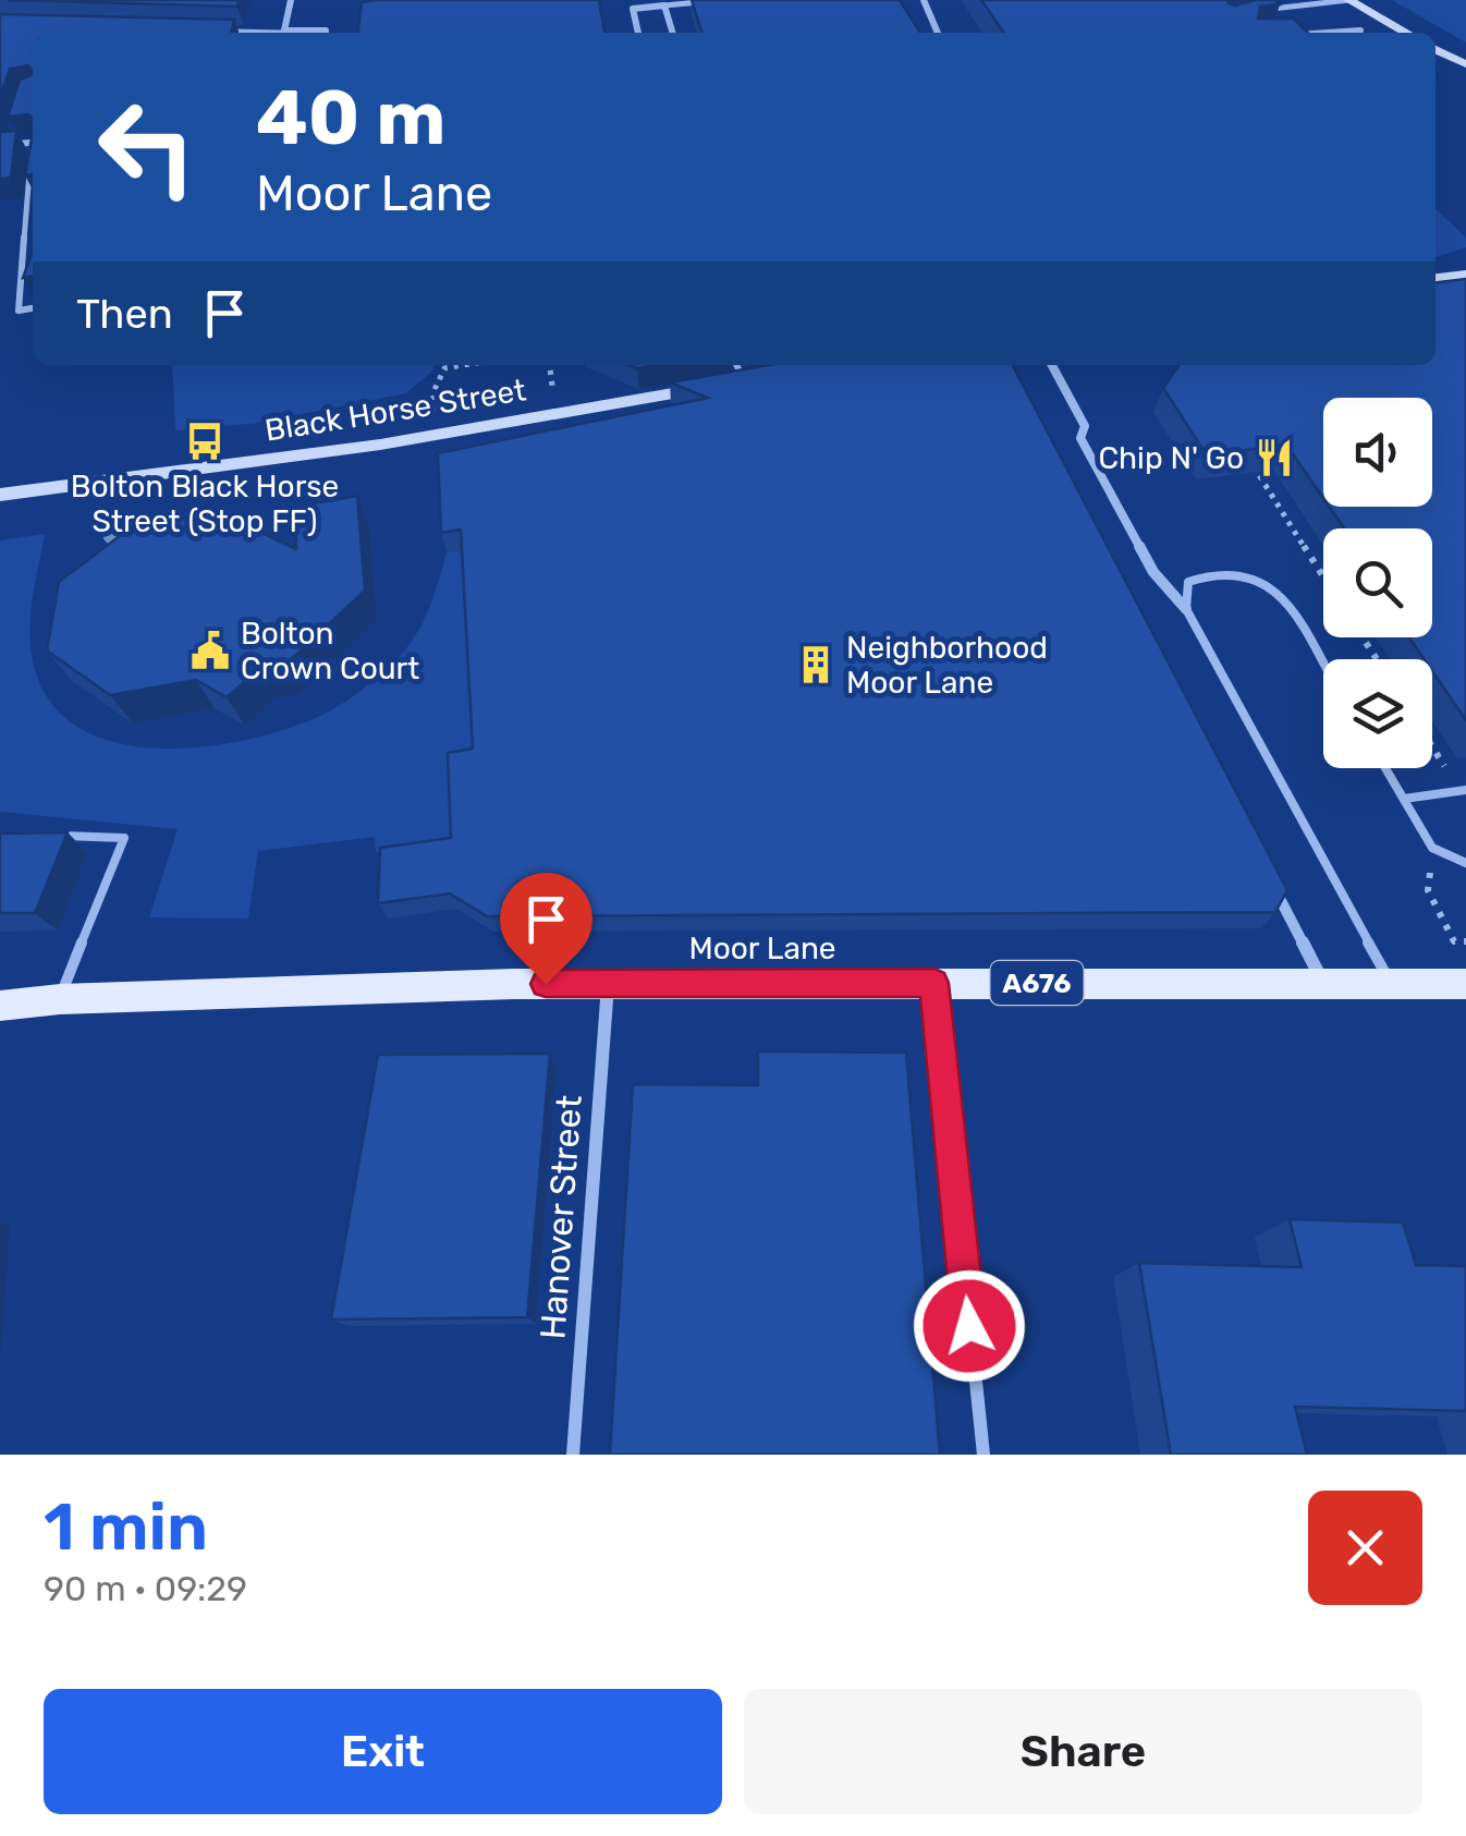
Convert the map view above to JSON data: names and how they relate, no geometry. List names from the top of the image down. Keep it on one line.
{"streets":{"main road":["Moor Lane","A676"],"street":["Black Horse Street","Hanover Street"]},"crossings":[["Moor Lane","Hanover Street"]],"places":{"bus stop":["Bolton Black Horse Street (Stop FF)"],"restaurant":["Chip N' Go"],"public building":["Bolton Crown Court"],"building":["Neighborhood Moor Lane"]},"page":{"turn":["40 m","Moor Lane"],"then":"Then","heading":["1 min","90 m · 09:29"],"buttons":["Exit","Share"]}}
